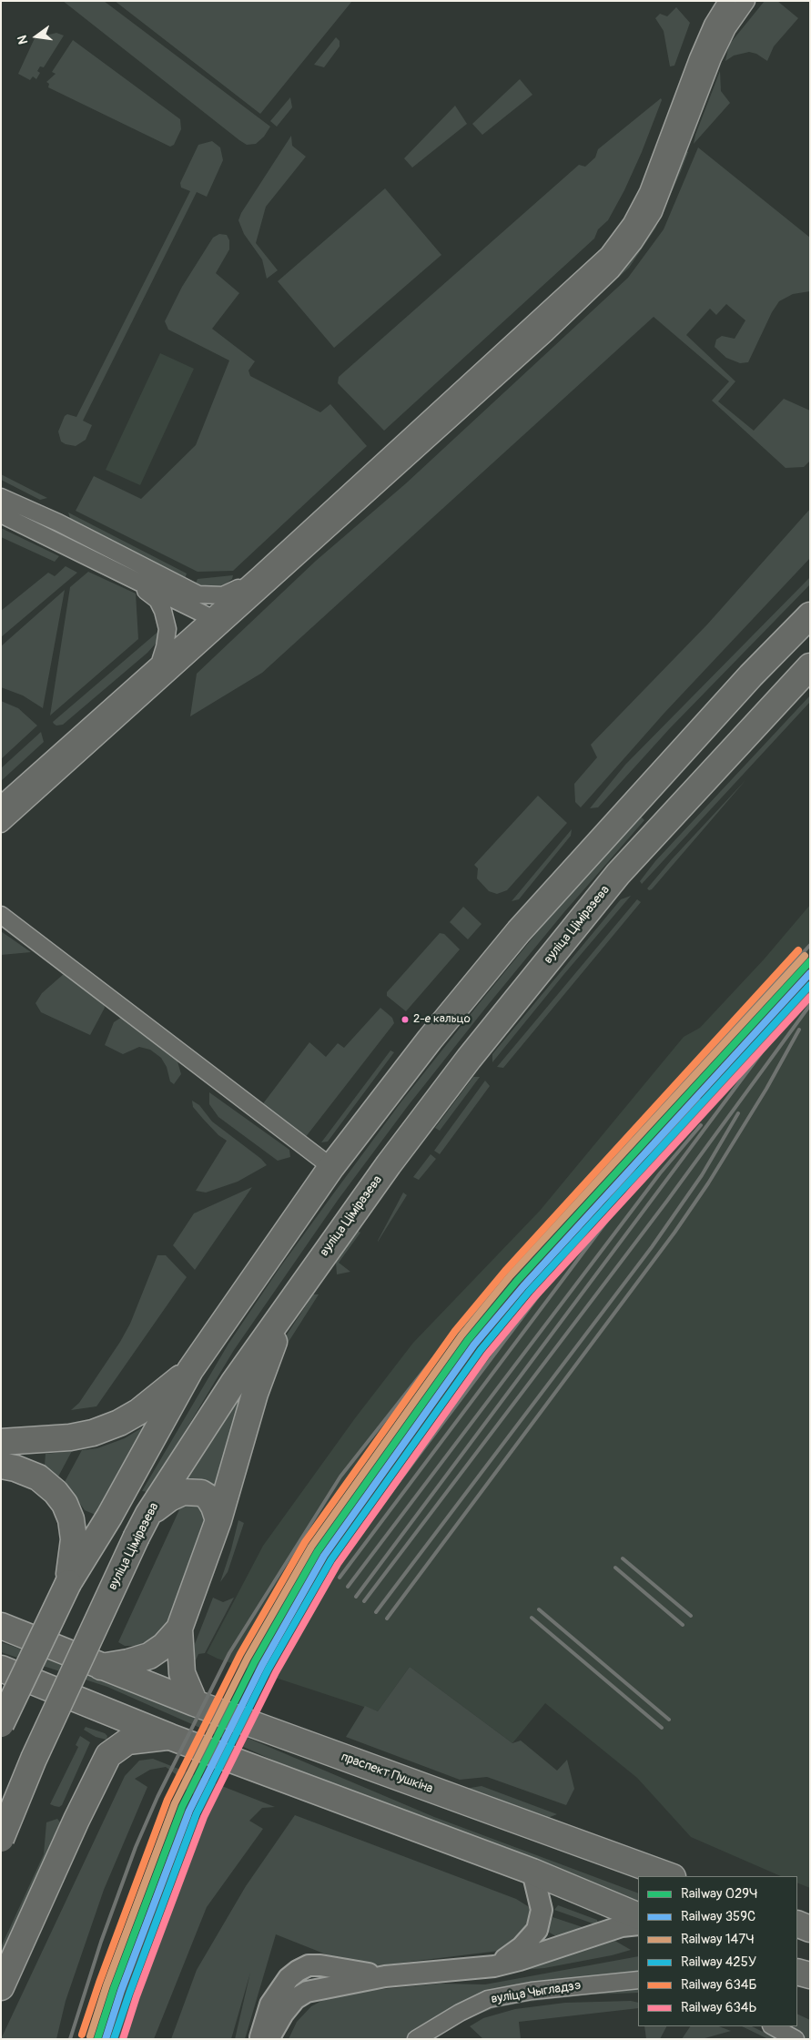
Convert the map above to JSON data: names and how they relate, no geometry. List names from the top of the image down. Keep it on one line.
{"streets":{"main road":["вуліца Ціміразева","праспект Пушкіна"],"street":["вуліца Чыгладзэ"]},"places":["2-е кальцо"],"lines":["rail line 634Б","rail line 147Ч","rail line 029Ч","rail line 359С","rail line 425У","rail line 634Ь"],"legend":["Railway 029Ч","Railway 359С","Railway 147Ч","Railway 425У","Railway 634Б","Railway 634Ь"],"north":"left"}
